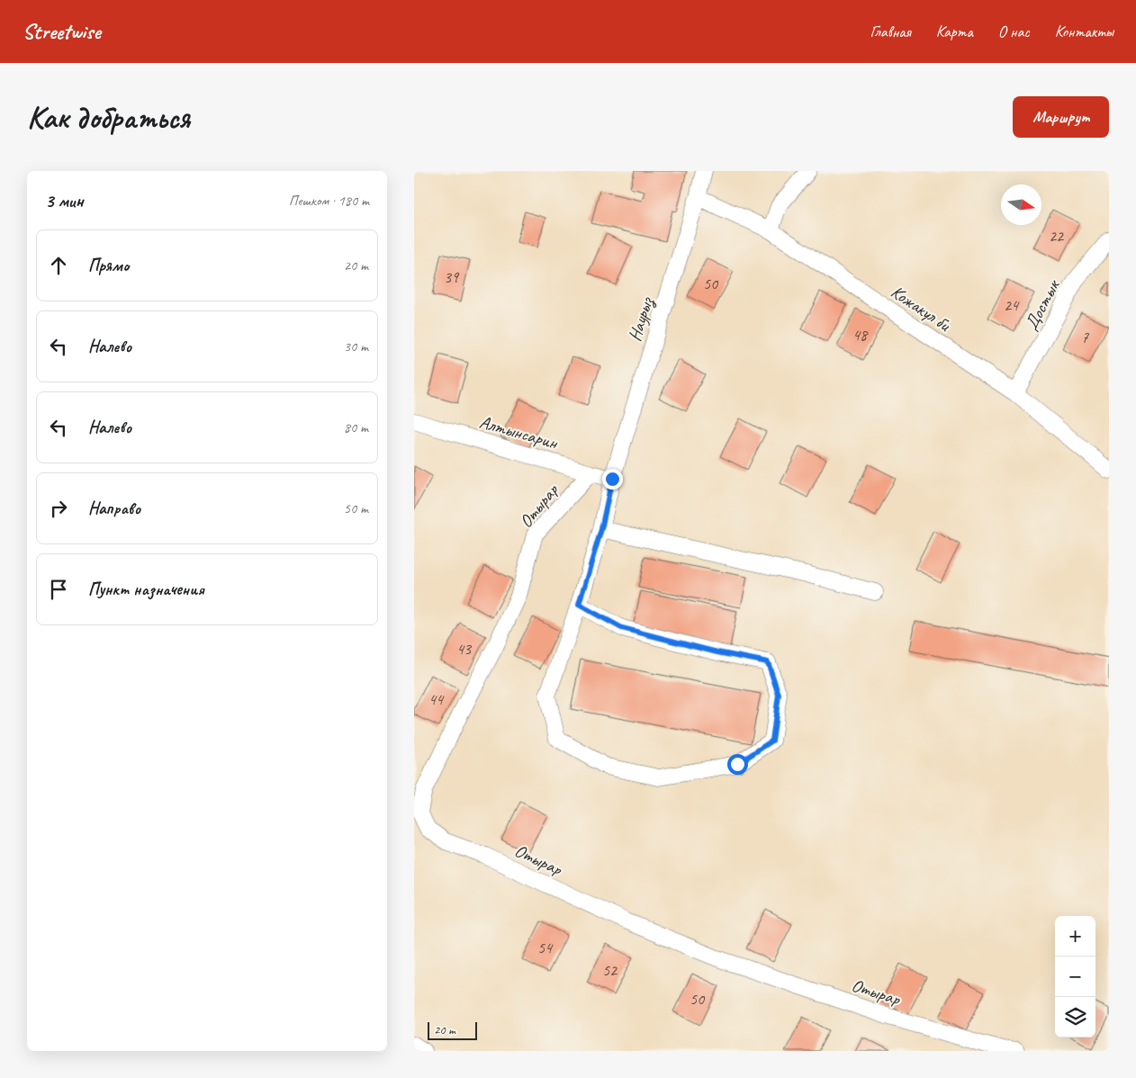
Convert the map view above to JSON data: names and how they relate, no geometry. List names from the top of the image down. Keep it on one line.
{"streets":{"street":["Достык","Кожакул би","Наурыз","Алтынсарин","Отырар"]},"crossings":[["Достык","Кожакул би"],["Кожакул би","Наурыз"],["Наурыз","Алтынсарин"],["Алтынсарин","Отырар"]],"house_numbers":["22","39","50","24","48","7","43","44","54","52","50"],"scale_bar":"20 m","north":"right","page":{"header":"Streetwise","nav":["Главная","Карта","О нас","Контакты"],"buttons":"Маршрут","title":"Как добраться","heading":["3 мин","Пешком · 180 m"],"list":[["Прямо","20 m"],["Налево","30 m"],["Налево","80 m"],["Направо","50 m"],"Пункт назначения"],"map_buttons":["+","−"],"scale":"20 m"}}
